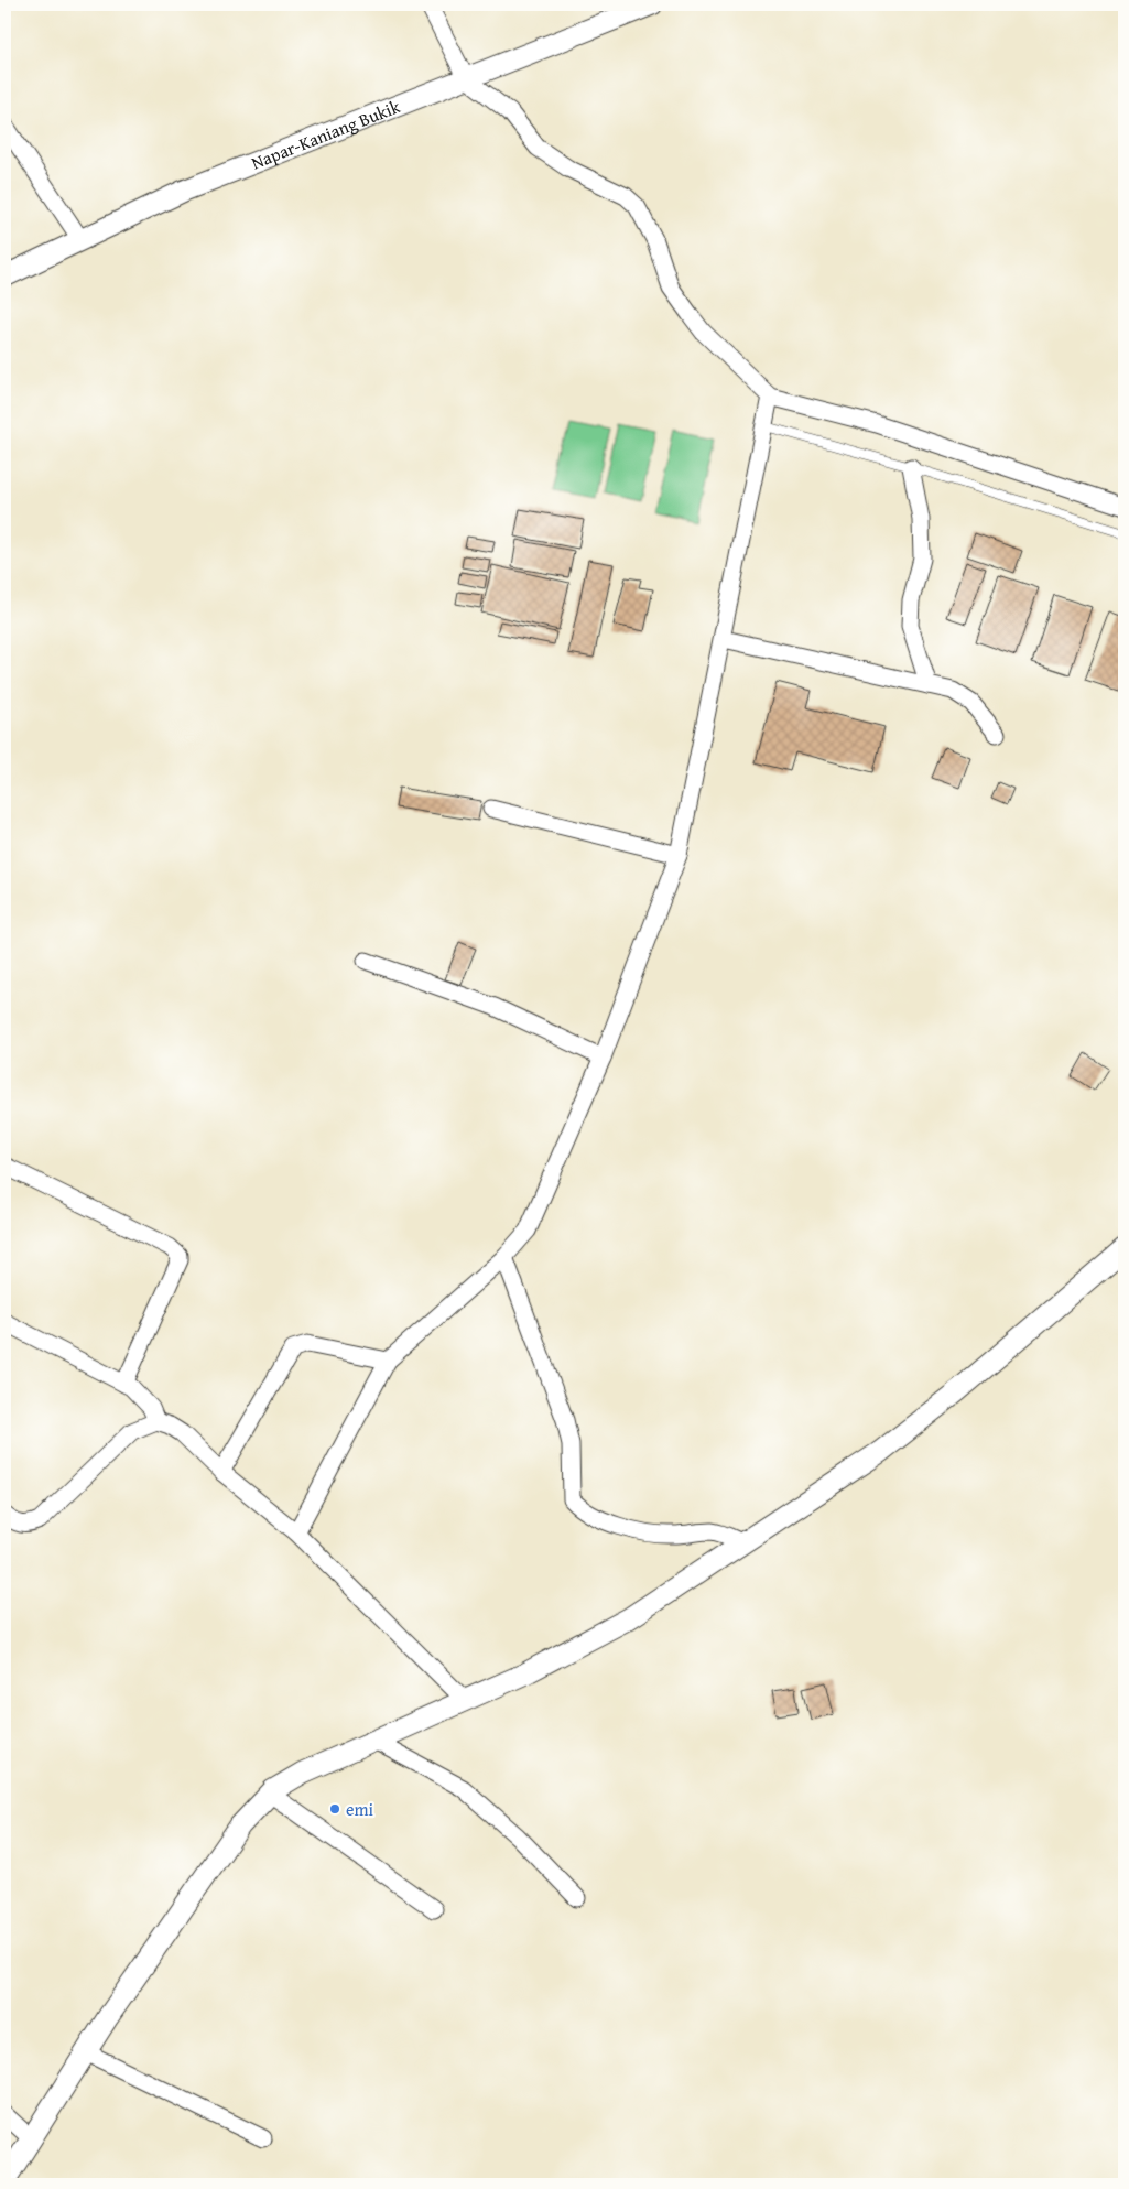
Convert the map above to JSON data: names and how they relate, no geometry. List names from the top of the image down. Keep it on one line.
{"streets":{"street":["Napar-Kaniang Bukik"]},"places":["emi"]}
